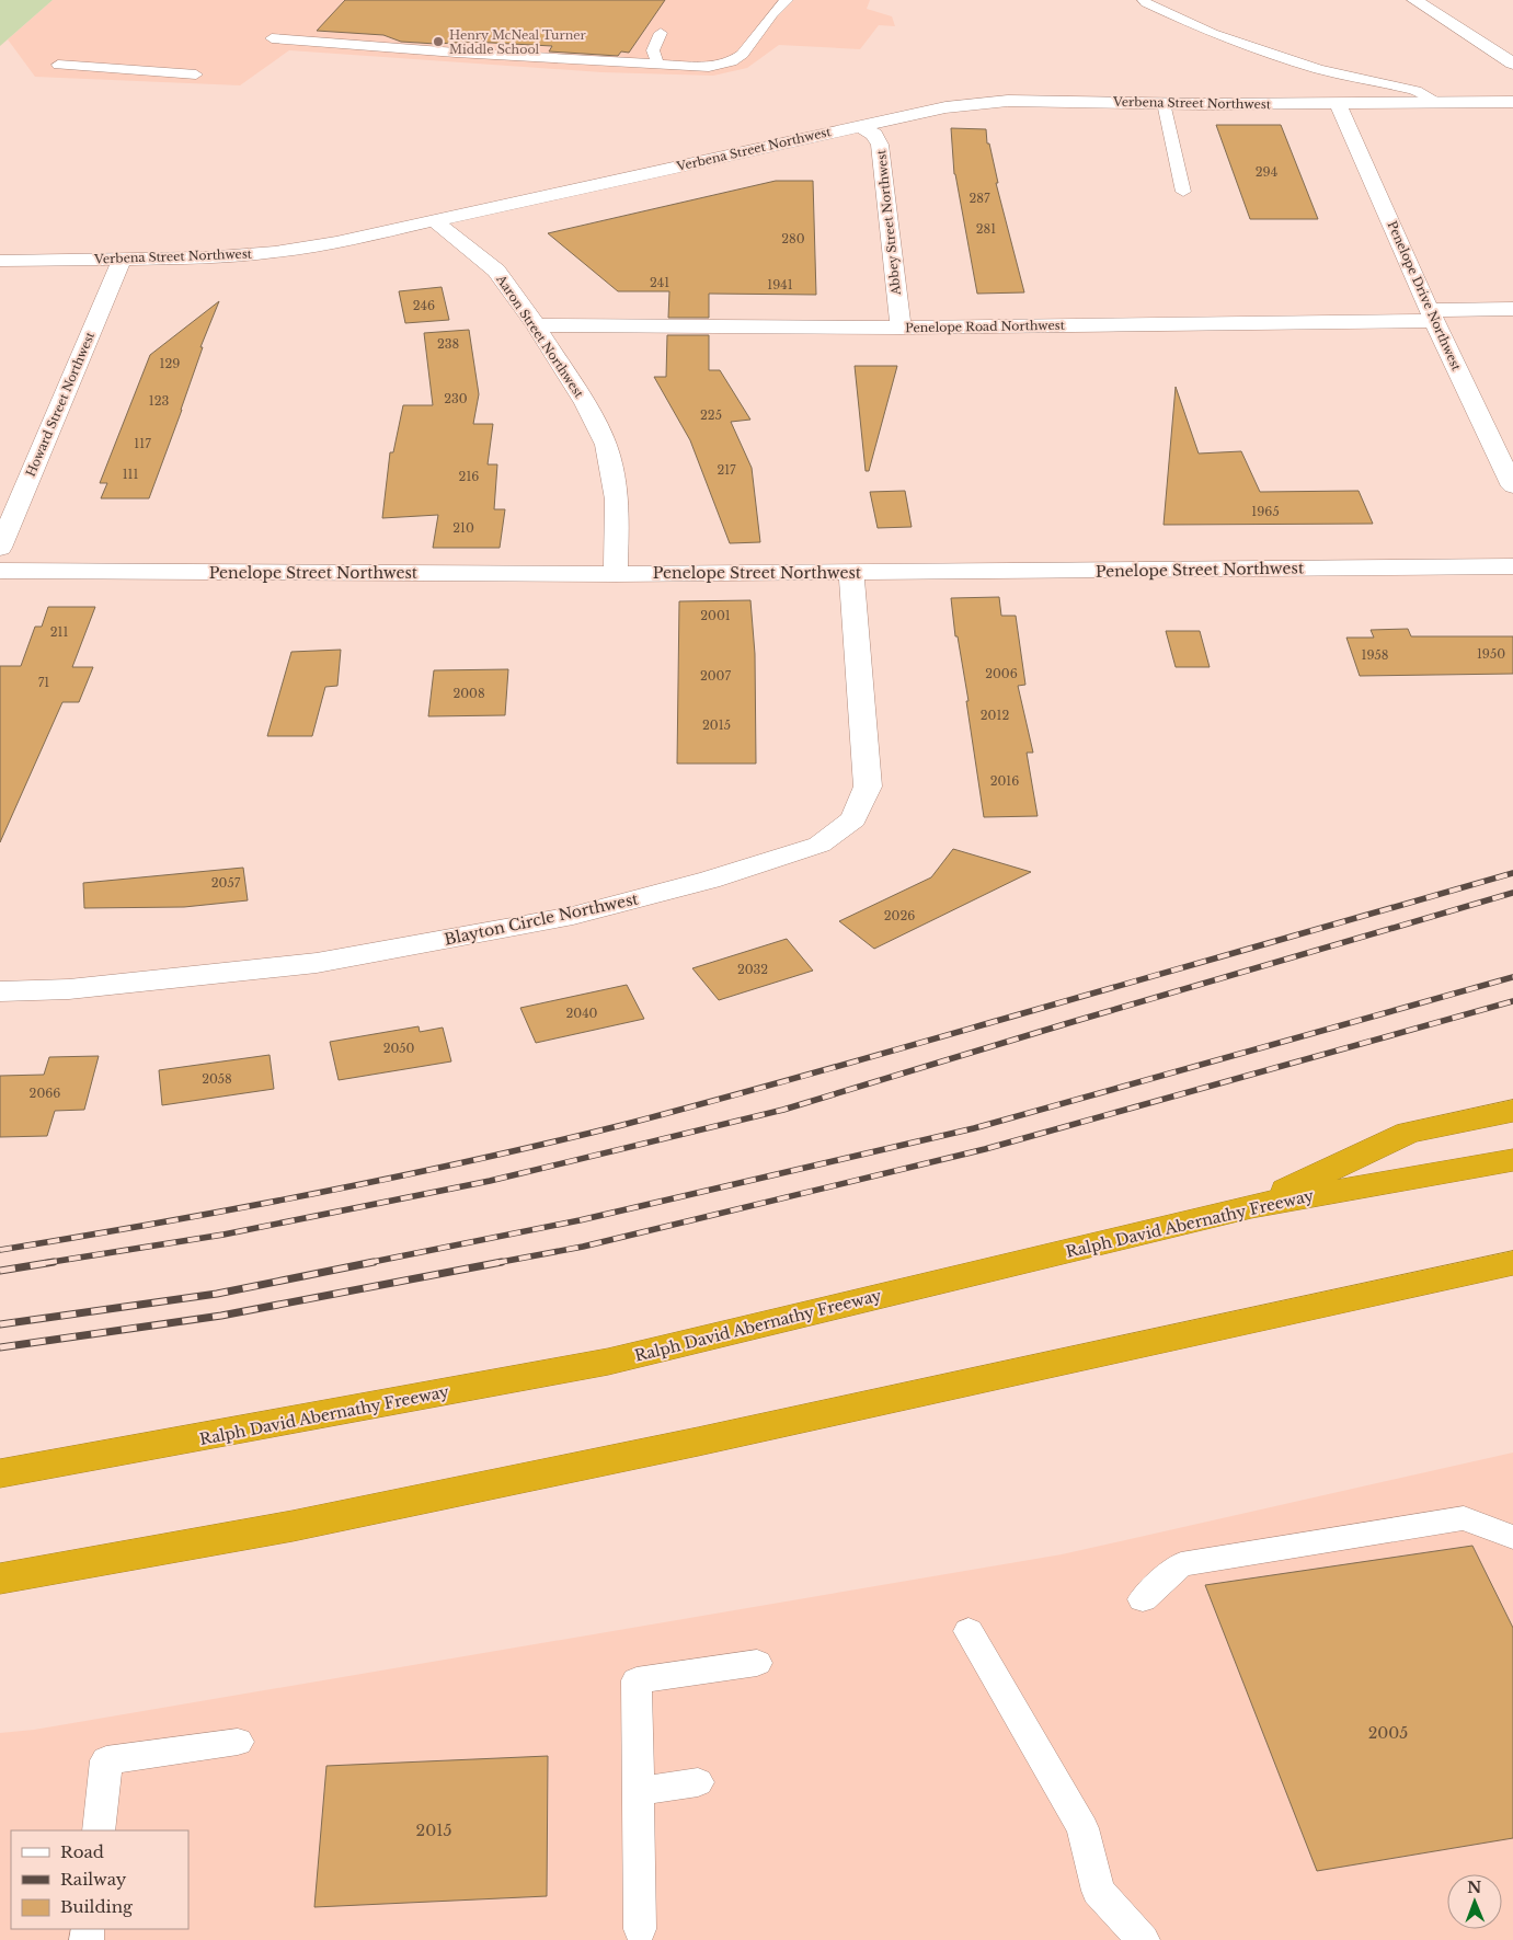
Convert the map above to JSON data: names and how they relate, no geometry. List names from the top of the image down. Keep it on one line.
{"streets":{"highway":["Ralph David Abernathy Freeway"],"street":["Verbena Street Northwest","Abbey Street Northwest","Penelope Drive Northwest","Penelope Road Northwest","Aaron Street Northwest","Howard Street Northwest","Penelope Street Northwest","Blayton Circle Northwest"]},"crossings":[["Verbena Street Northwest","Abbey Street Northwest"],["Verbena Street Northwest","Penelope Drive Northwest"],["Verbena Street Northwest","Aaron Street Northwest"],["Verbena Street Northwest","Howard Street Northwest"],["Abbey Street Northwest","Penelope Road Northwest"],["Penelope Drive Northwest","Penelope Road Northwest"],["Penelope Road Northwest","Aaron Street Northwest"],["Aaron Street Northwest","Penelope Street Northwest"],["Penelope Street Northwest","Blayton Circle Northwest"]],"places":["Henry McNeal Turner Middle School"],"house_numbers":["294","287","281","280","241","1941","246","238","129","230","123","225","117","217","111","216","1965","210","2001","211","1950","1958","2006","2007","71","2008","2012","2015","2016","2057","2026","2032","2040","2050","2058","2066","2005","2015"],"legend":["Road","Railway","Building"],"north":"top"}
